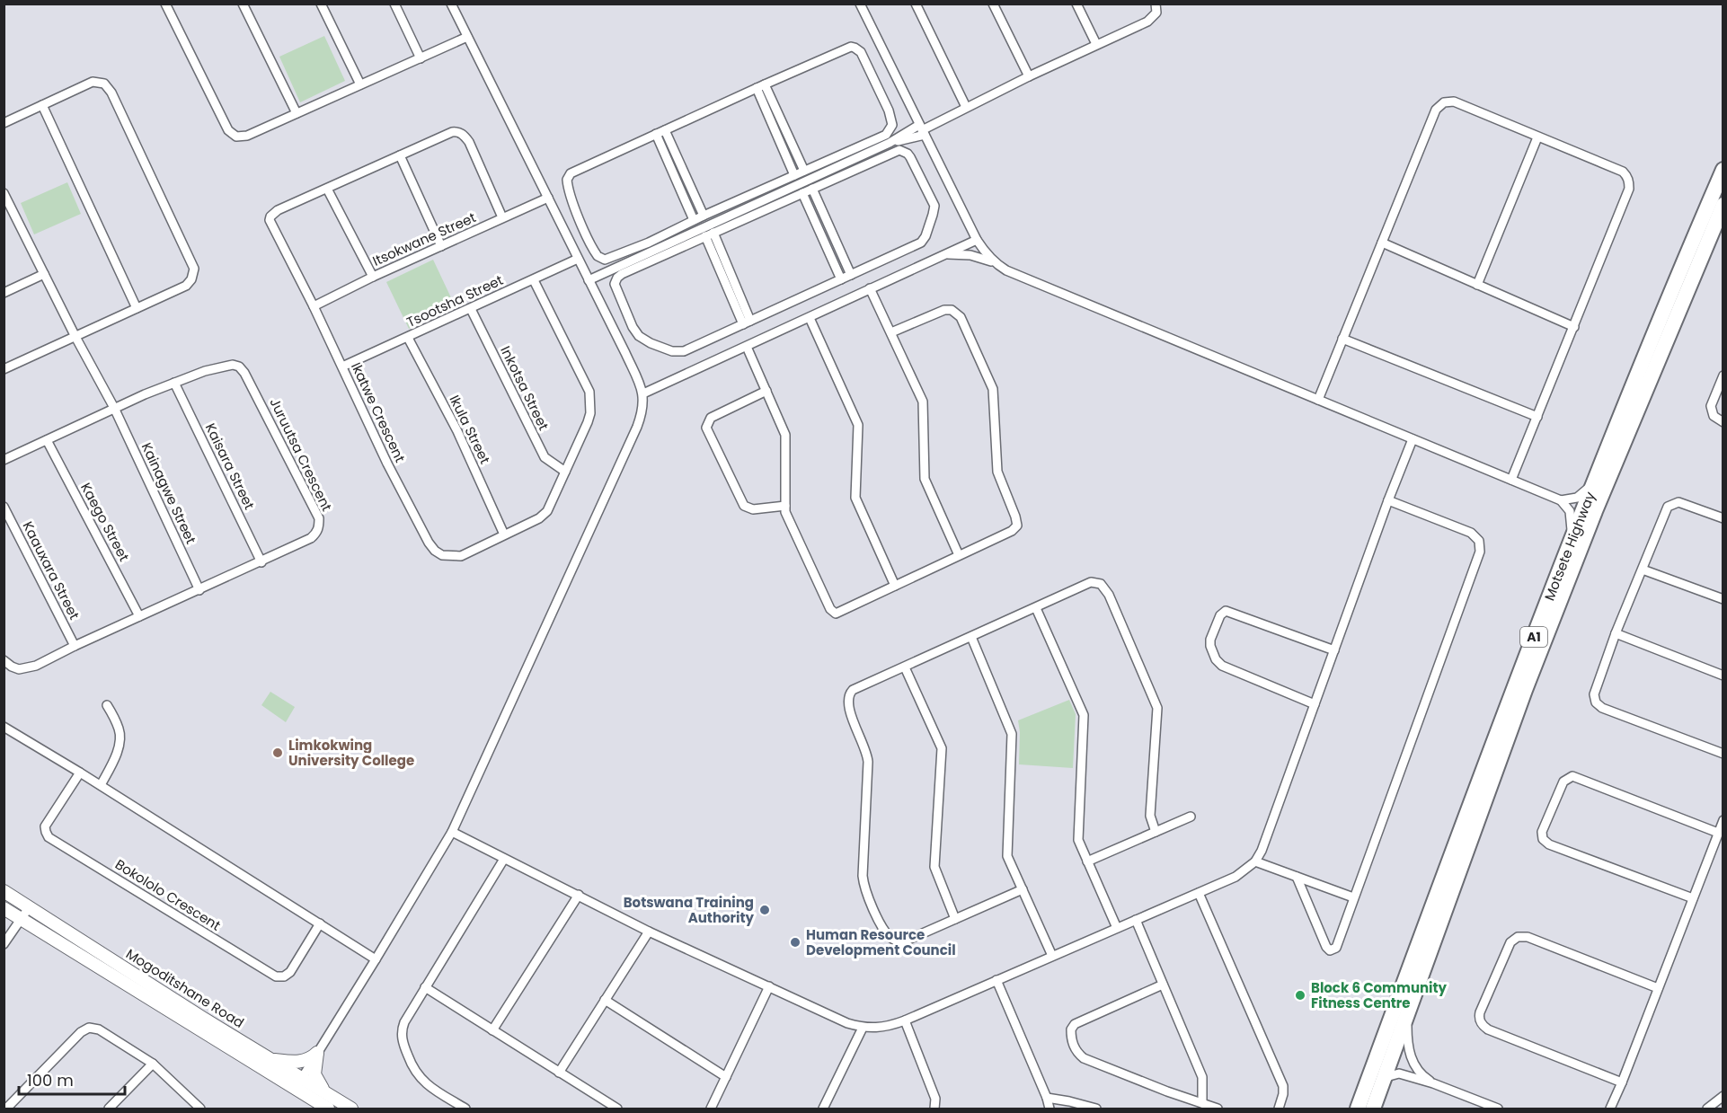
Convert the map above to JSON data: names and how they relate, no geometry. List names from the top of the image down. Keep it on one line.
{"streets":{"highway":["Motsete Highway","A1"],"main road":["Mogoditshane Road"],"street":["Itsokwane Street","Tsootsha Street","Inkotsa Street","Ikatwe Crescent","Ikula Street","Juruutsa Crescent","Kaisara Street","Kainagwe Street","Kaego Street","Kaauxara Street","Bokololo Crescent"]},"crossings":[["Itsokwane Street","Ikatwe Crescent"],["Tsootsha Street","Inkotsa Street"],["Tsootsha Street","Ikatwe Crescent"],["Tsootsha Street","Ikula Street"],["Inkotsa Street","Ikatwe Crescent"],["Ikatwe Crescent","Ikula Street"],["Juruutsa Crescent","Kaisara Street"],["Juruutsa Crescent","Kainagwe Street"],["Juruutsa Crescent","Kaego Street"],["Juruutsa Crescent","Kaauxara Street"]],"places":["Limkokwing University College","Botswana Training Authority","Human Resource Development Council","Block 6 Community Fitness Centre"],"scale_bar":"100 m"}
